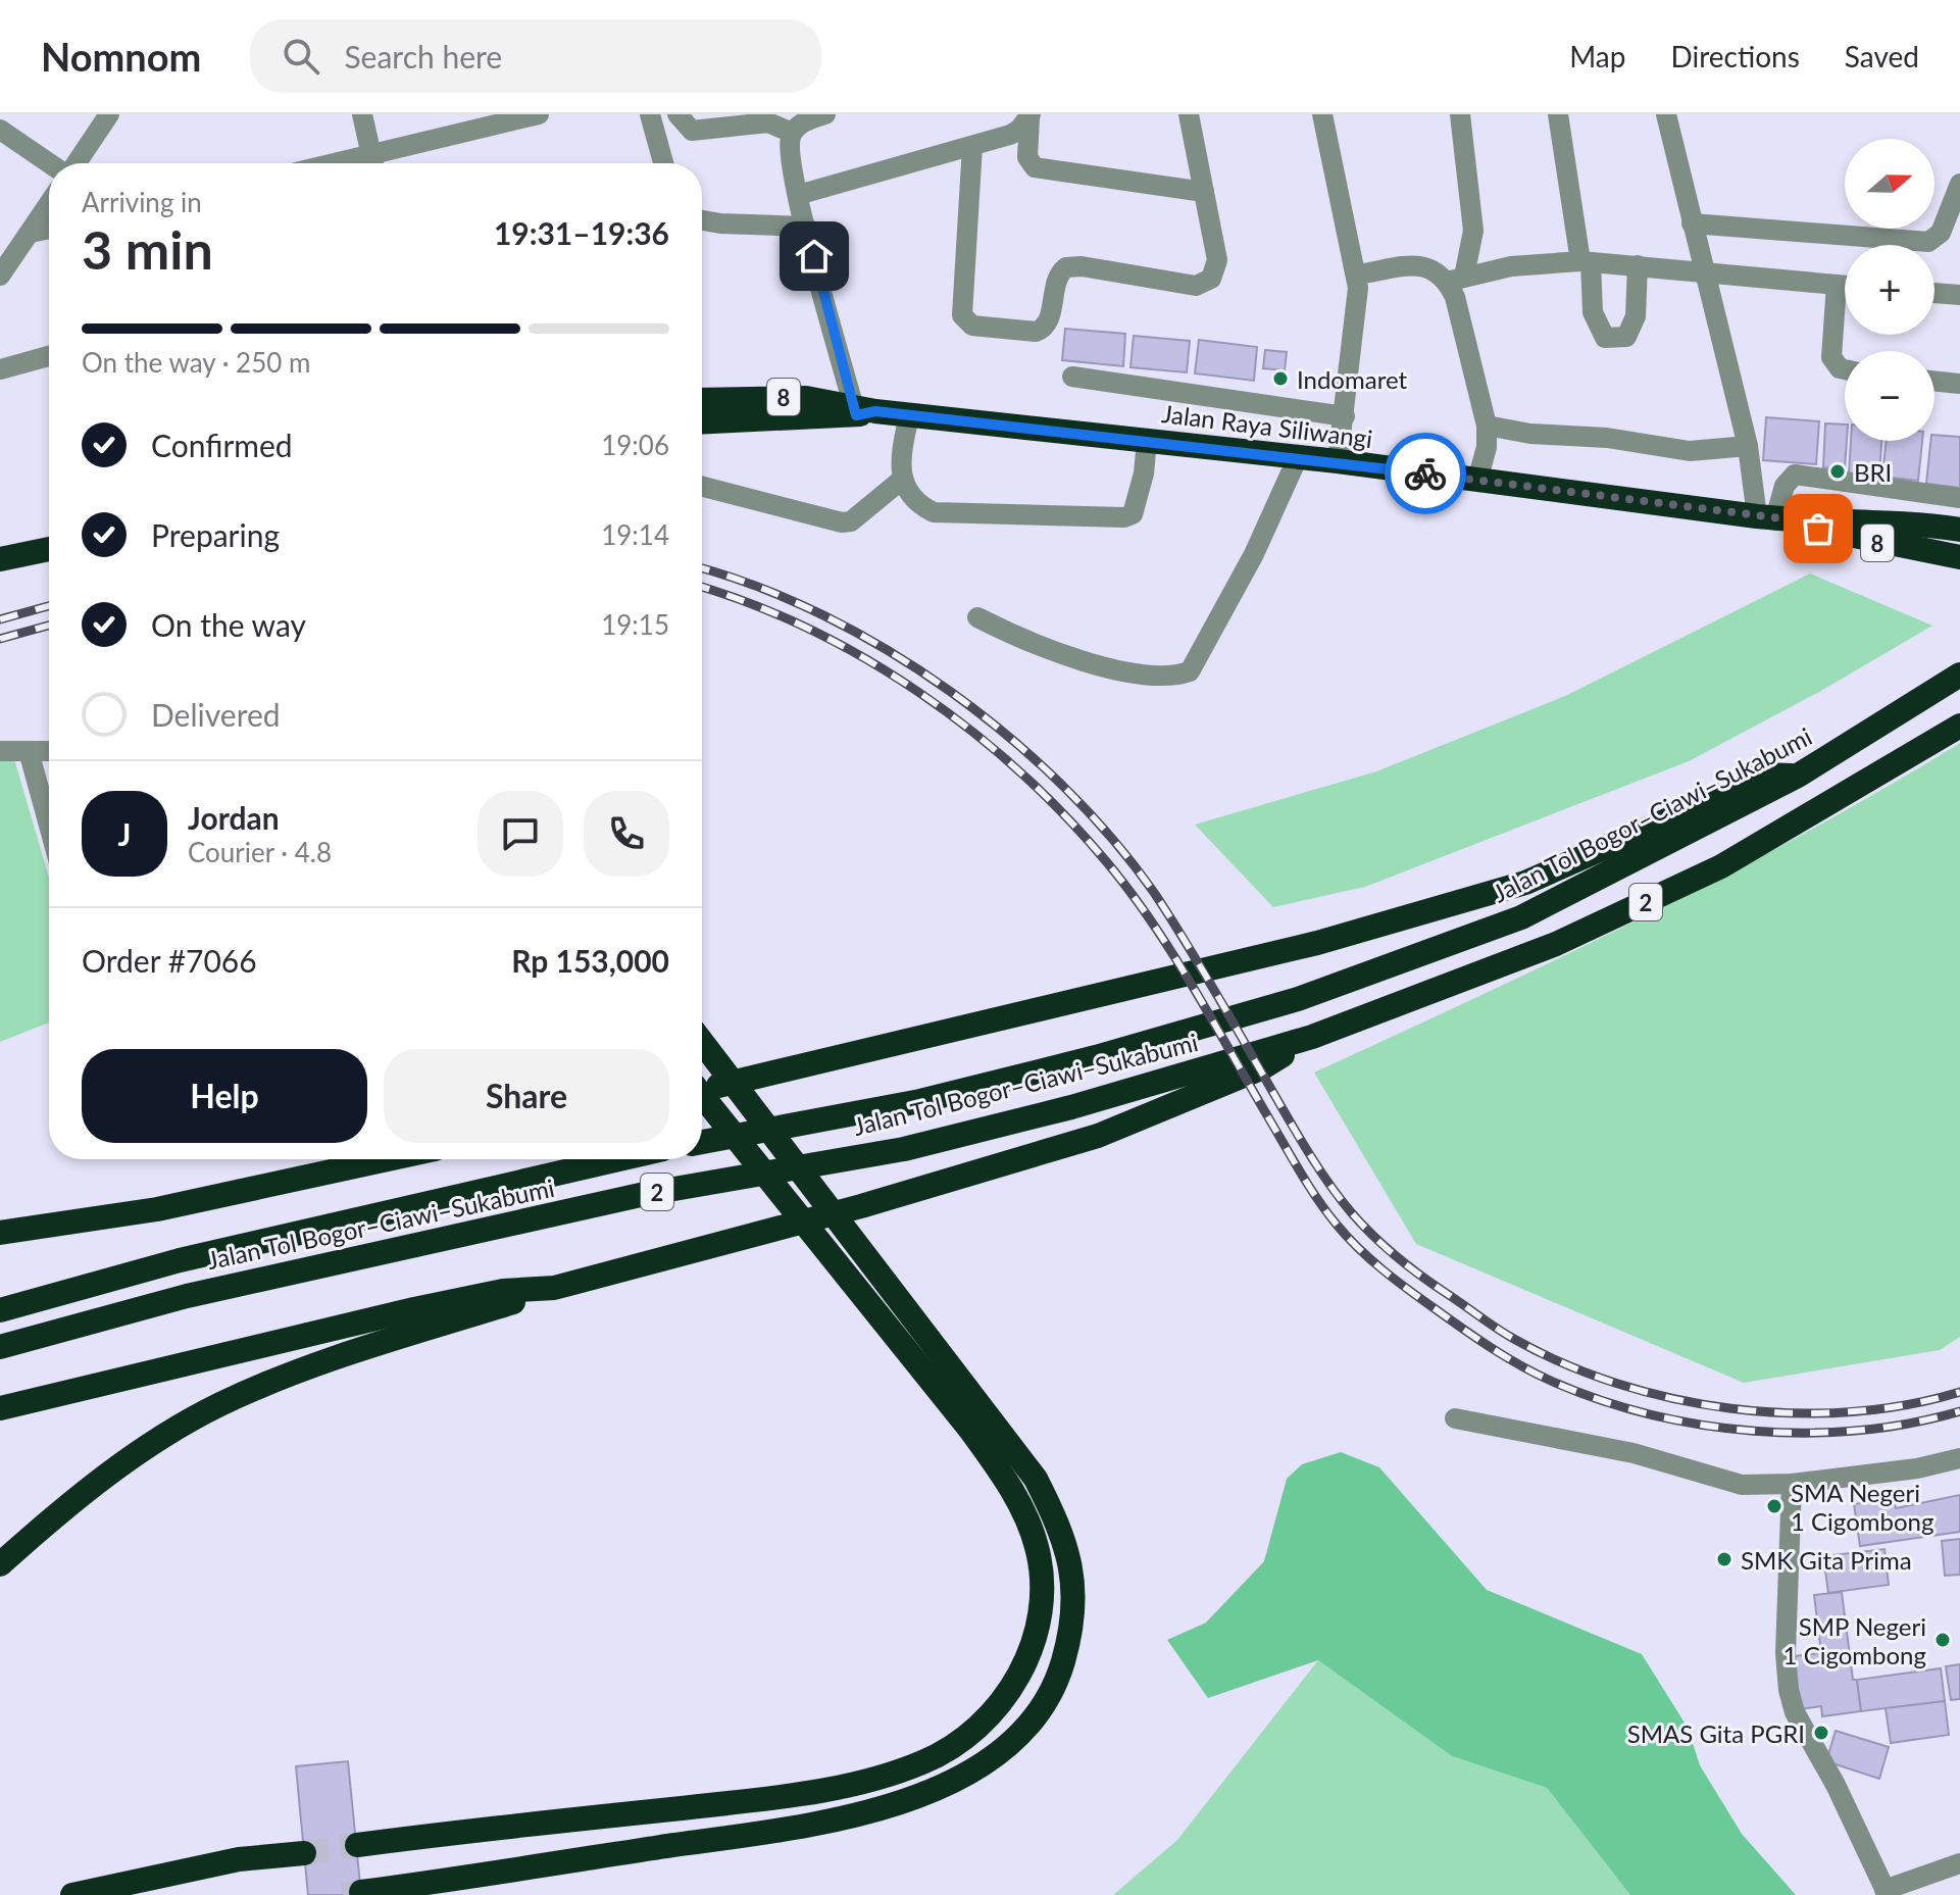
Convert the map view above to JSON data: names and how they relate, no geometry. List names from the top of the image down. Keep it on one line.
{"streets":{"highway":["8","Jalan Raya Siliwangi","Jalan Tol Bogor–Ciawi–Sukabumi","2"]},"places":["Indomaret","BRI","SMA Negeri 1 Cigombong","SMK Gita Prima","SMP Negeri 1 Cigombong","SMAS Gita PGRI"],"north":"right","page":{"header":"Nomnom","search":"Search here","nav":["Map","Directions","Saved"],"map_buttons":["+","−"],"heading":["3 min","Arriving in","19:31–19:36"],"panel":["Jordan","Courier · 4.8","Order #7066","Rp 153,000"],"bar":"On the way · 250 m","list":[["Confirmed","19:06"],["Preparing","19:14"],["On the way","19:15"],"Delivered"],"round":"J","buttons":["Help","Share"]}}
